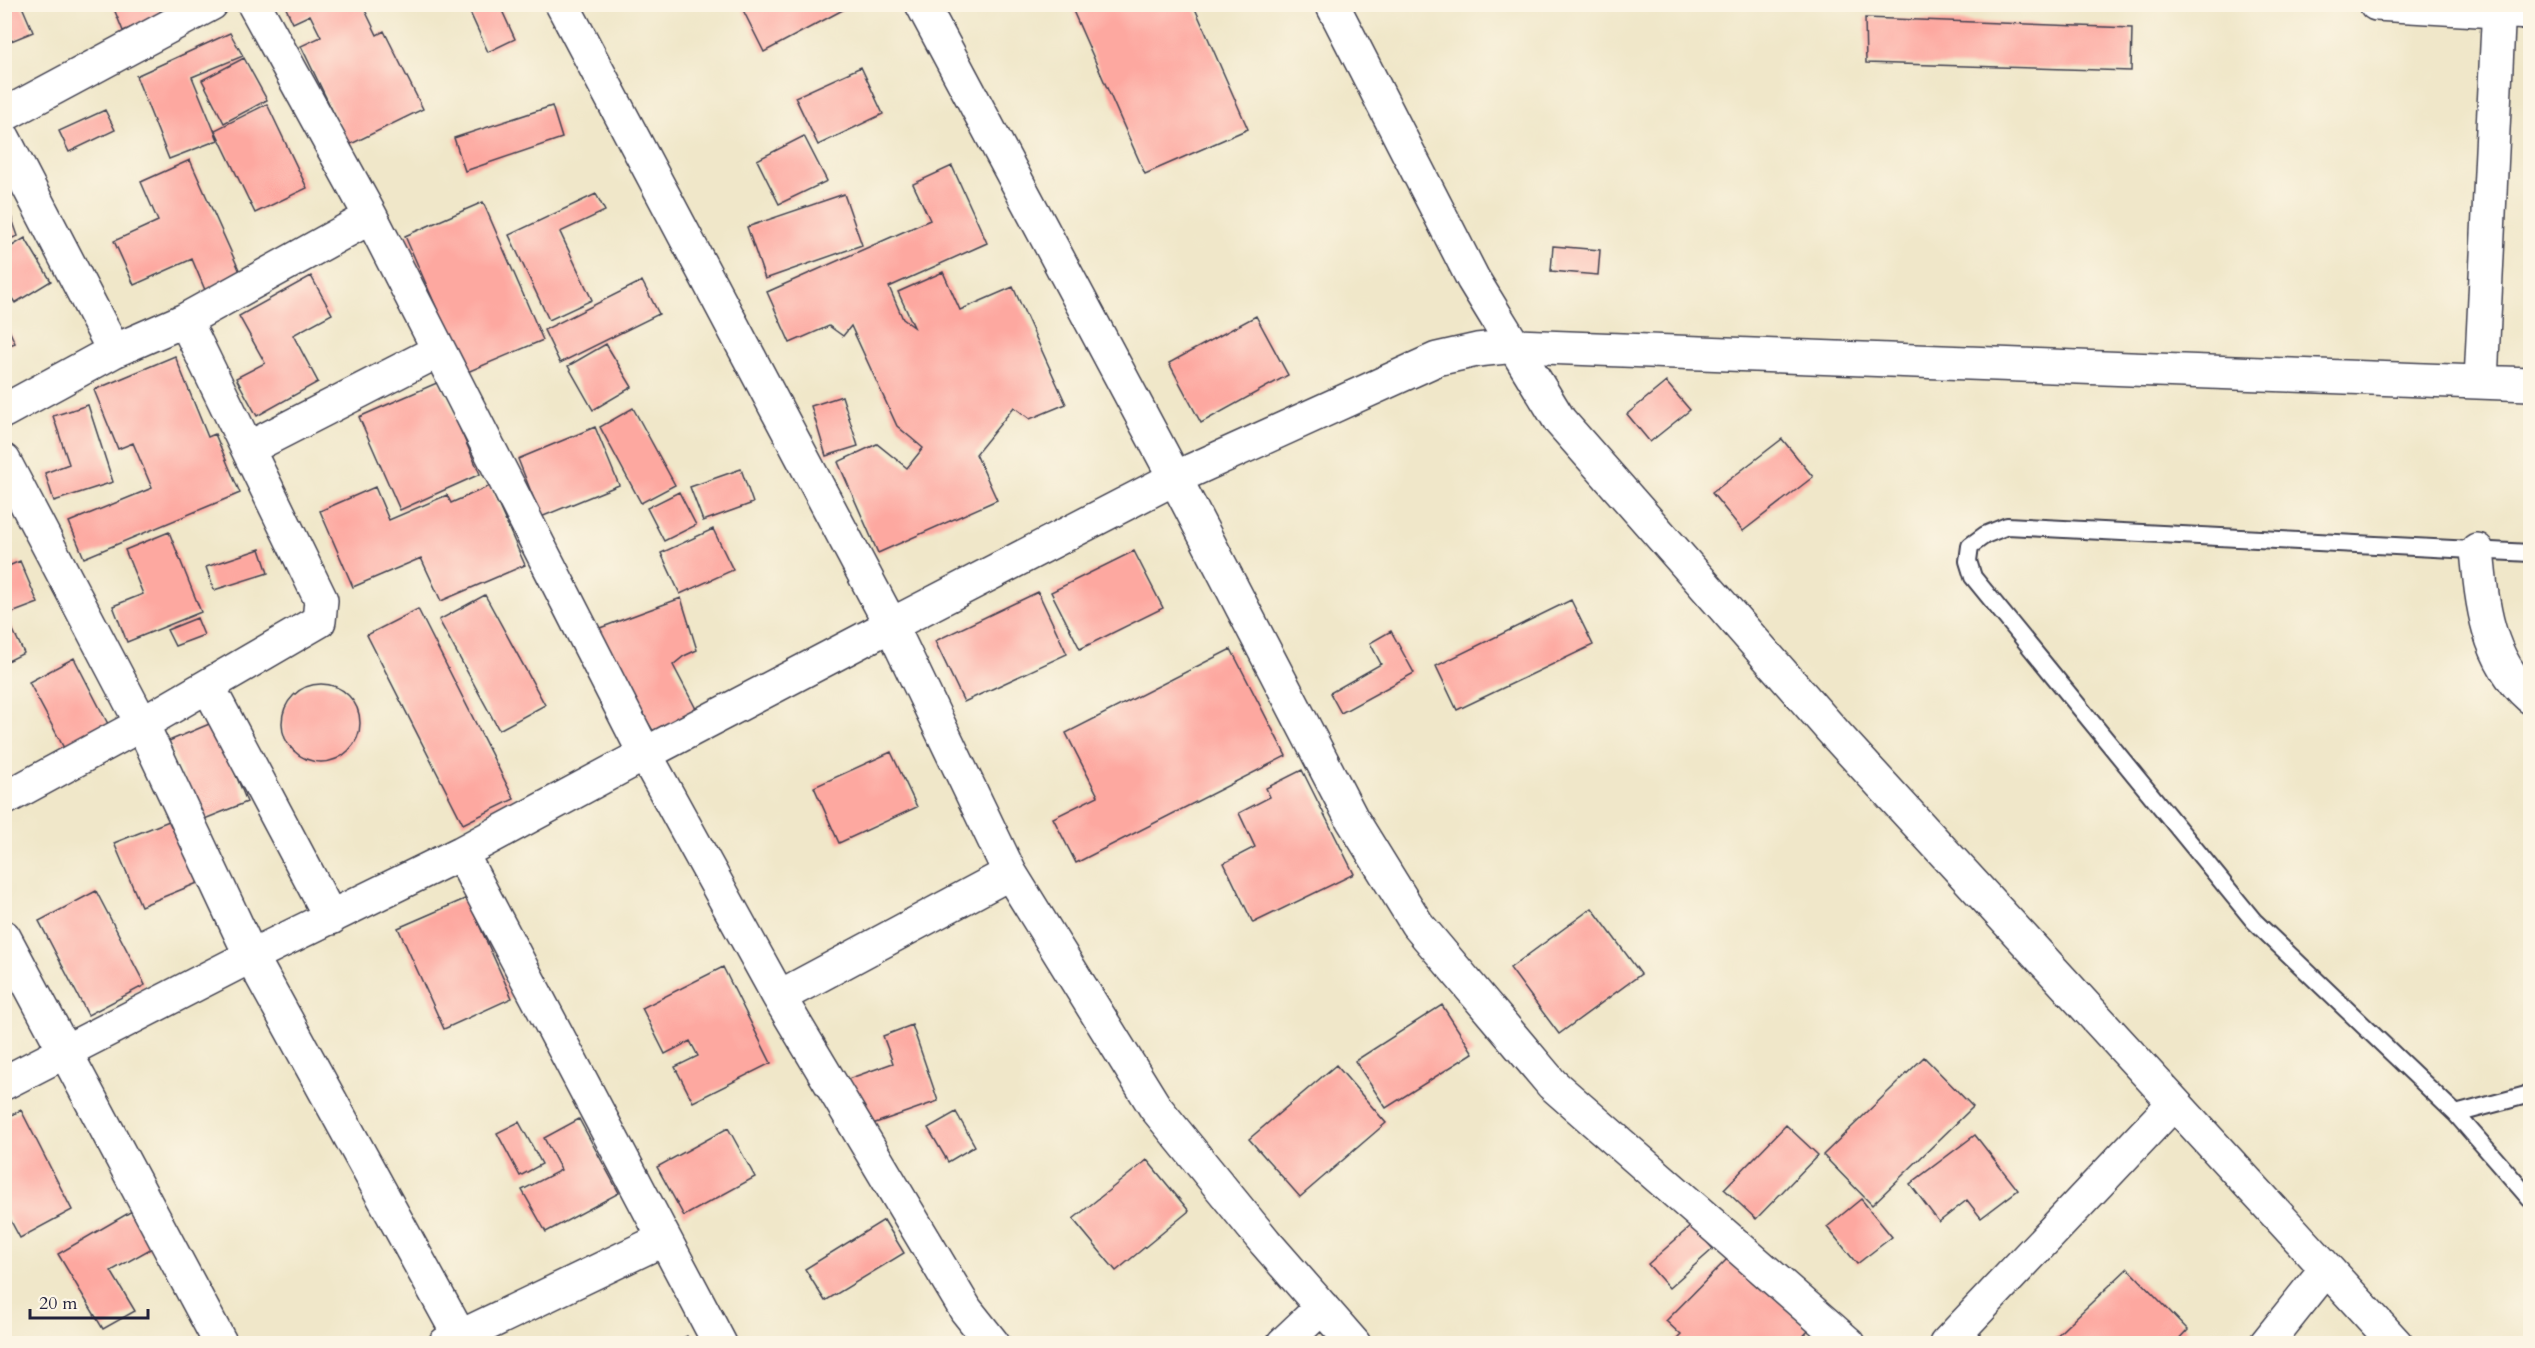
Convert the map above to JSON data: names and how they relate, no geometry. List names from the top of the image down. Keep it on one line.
{"scale_bar":"20 m"}
